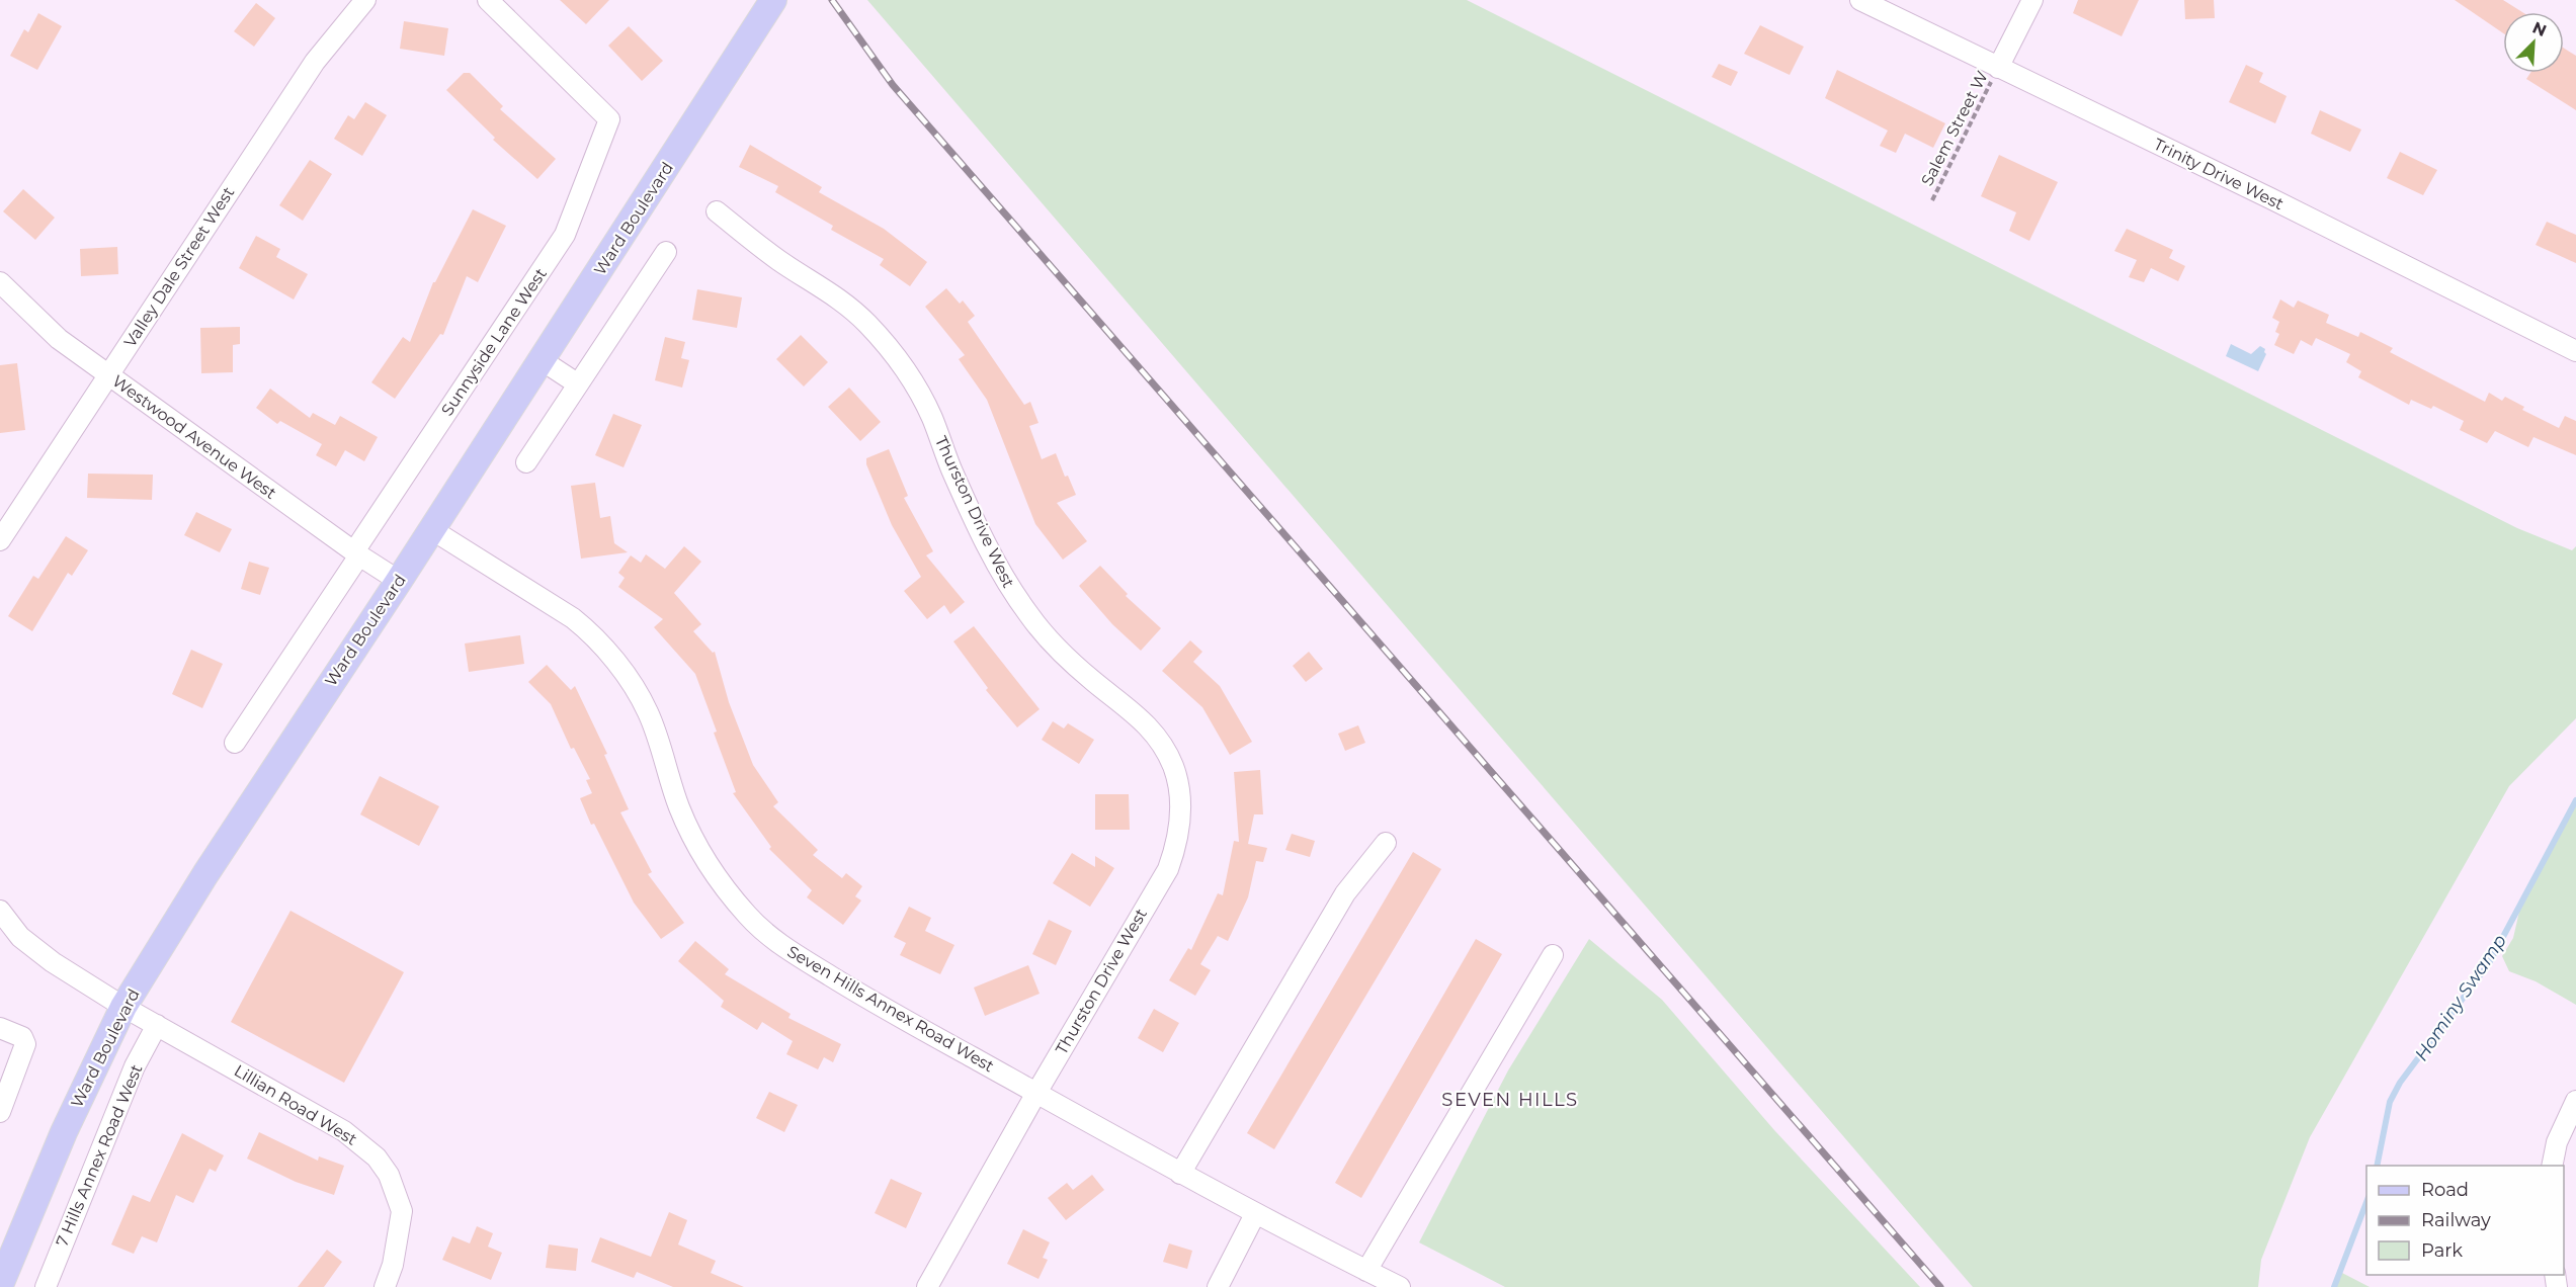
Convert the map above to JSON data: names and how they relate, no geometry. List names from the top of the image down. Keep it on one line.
{"streets":{"main road":["Ward Boulevard"],"street":["Trinity Drive West","Valley Dale Street West","Sunnyside Lane West","Westwood Avenue West","Thurston Drive West","Seven Hills Annex Road West","Lillian Road West","7 Hills Annex Road West"],"path":["Salem Street W"]},"crossings":[["Salem Street W","Trinity Drive West"],["Ward Boulevard","Westwood Avenue West"],["Ward Boulevard","Seven Hills Annex Road West"],["Ward Boulevard","Lillian Road West"],["Valley Dale Street West","Westwood Avenue West"],["Sunnyside Lane West","Westwood Avenue West"],["Thurston Drive West","Seven Hills Annex Road West"],["Lillian Road West","7 Hills Annex Road West"]],"districts":["SEVEN HILLS"],"water":["Hominy Swamp"],"legend":["Road","Railway","Park"],"north":"top right"}
